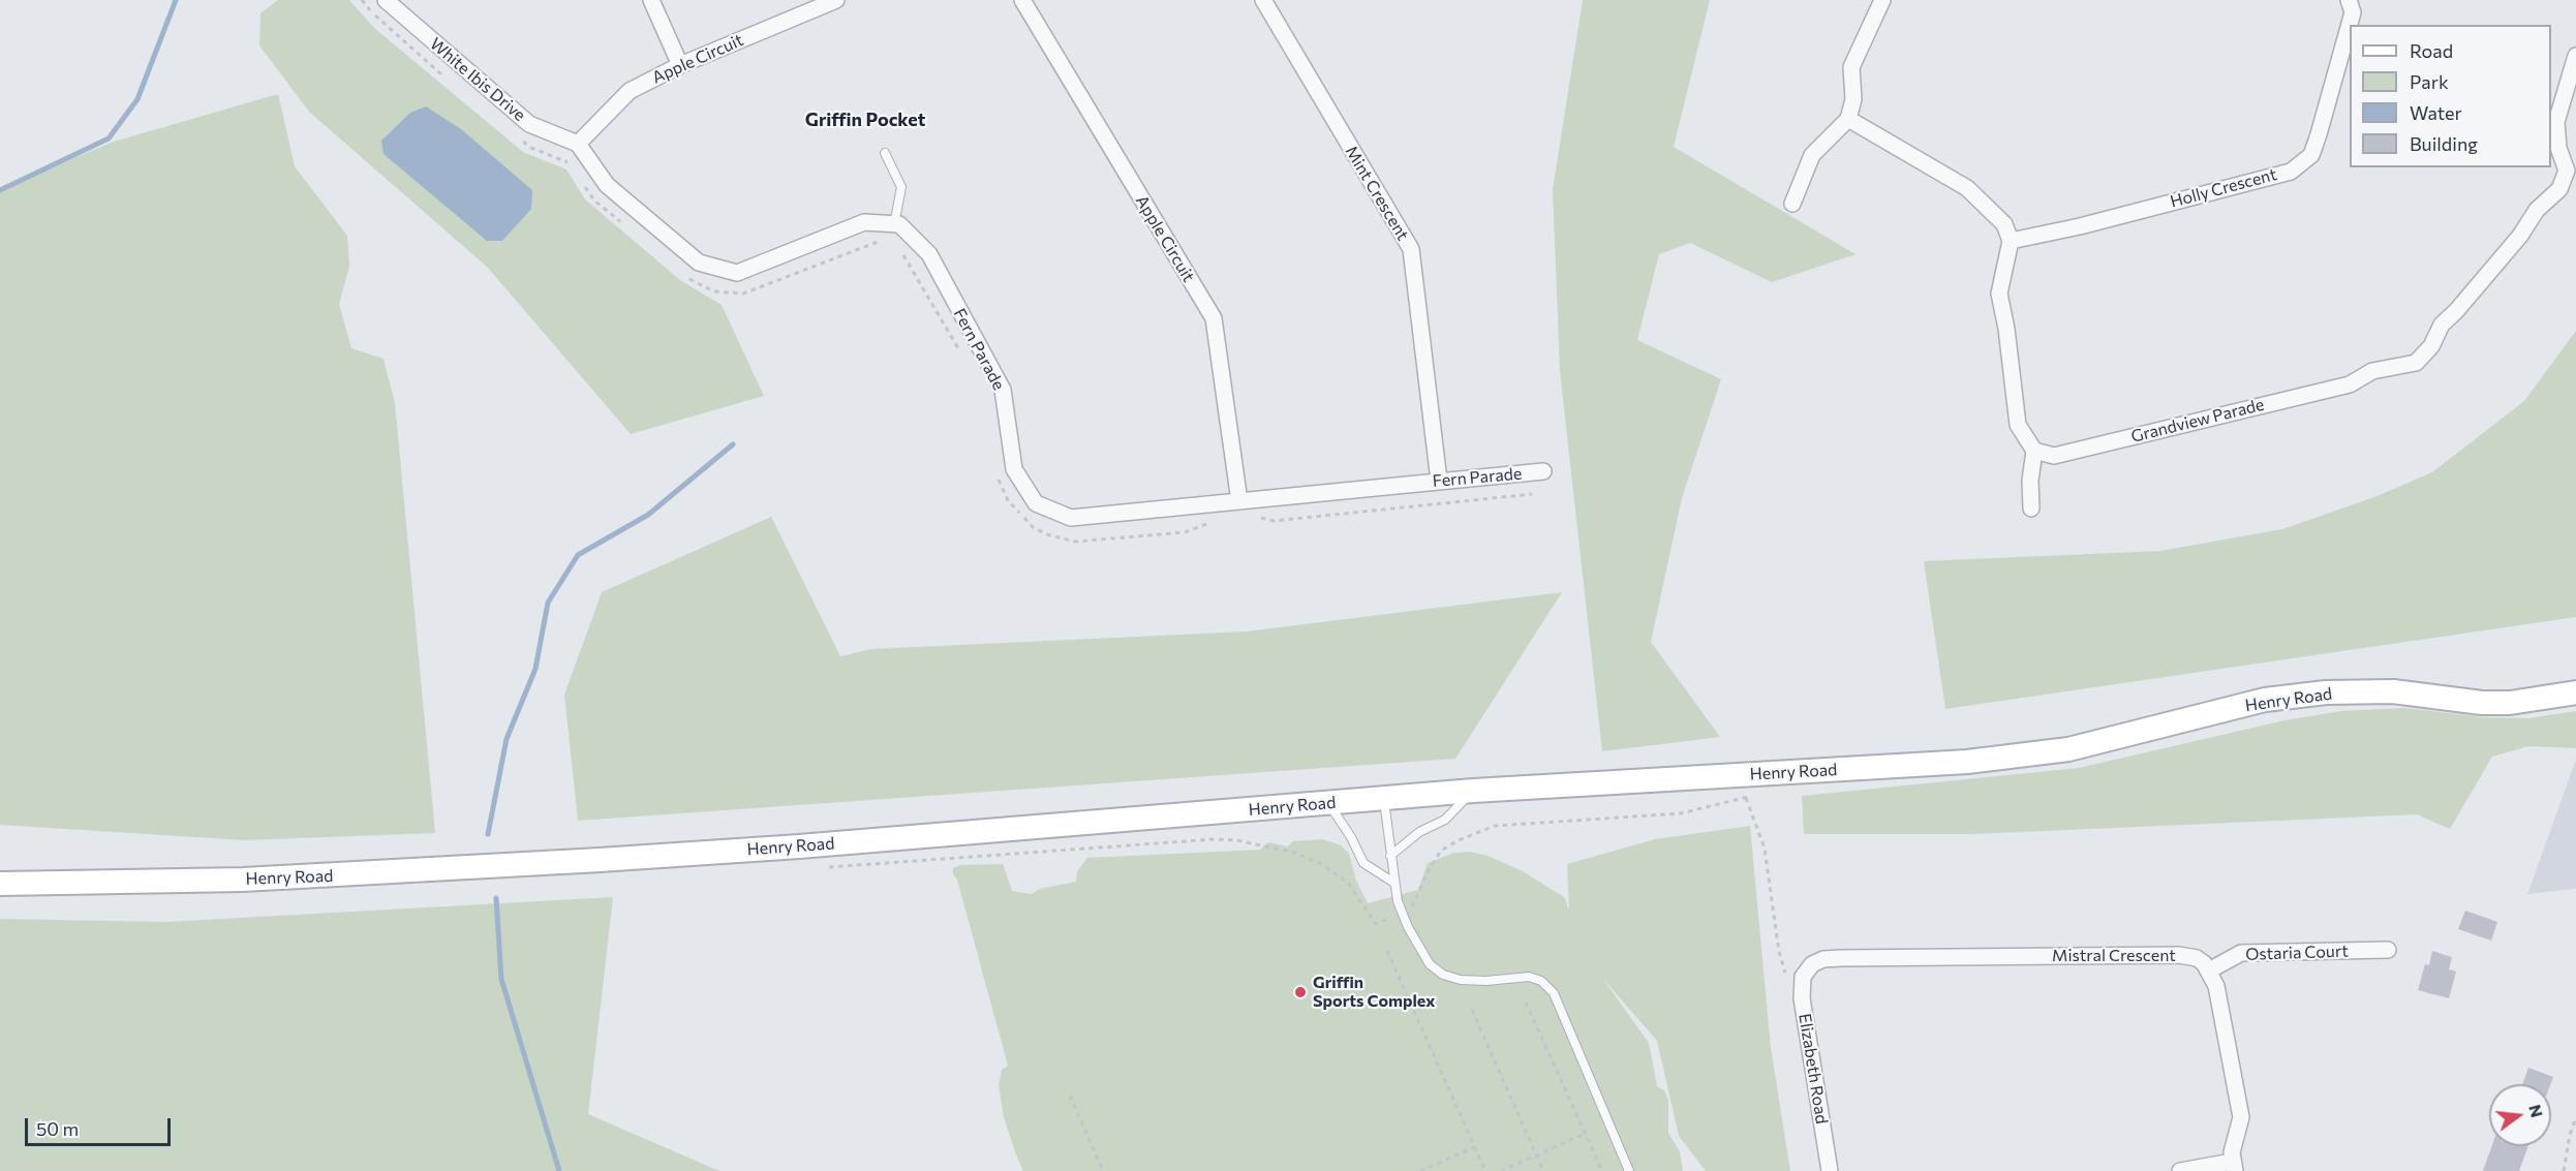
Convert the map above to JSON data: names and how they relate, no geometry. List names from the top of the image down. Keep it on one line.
{"streets":{"main road":["Henry Road"],"street":["Apple Circuit","White Ibis Drive","Holly Crescent","Mint Crescent","Fern Parade","Grandview Parade","Ostaria Court","Mistral Crescent","Elizabeth Road"]},"crossings":[["Apple Circuit","White Ibis Drive"],["Apple Circuit","Fern Parade"],["Mint Crescent","Fern Parade"],["Ostaria Court","Mistral Crescent"],["Mistral Crescent","Elizabeth Road"]],"districts":["Griffin Pocket"],"places":["Griffin Sports Complex"],"legend":["Road","Park","Water","Building"],"scale_bar":"50 m","north":"right"}
